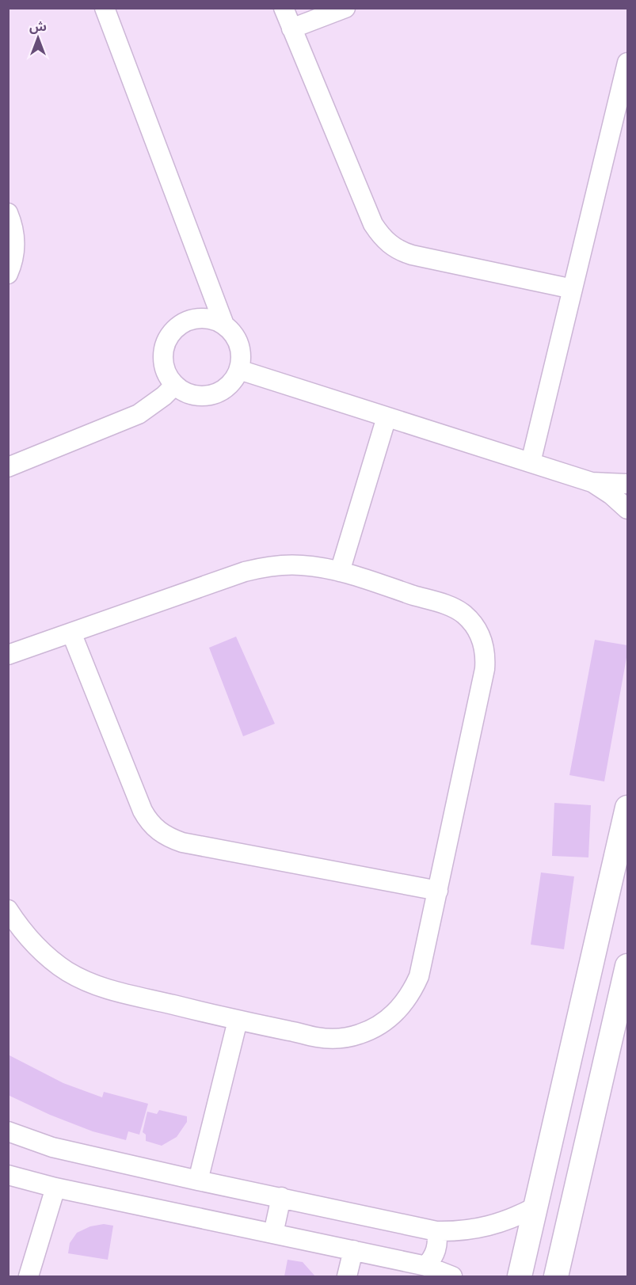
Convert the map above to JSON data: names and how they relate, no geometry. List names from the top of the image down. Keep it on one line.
{"north":"top"}
